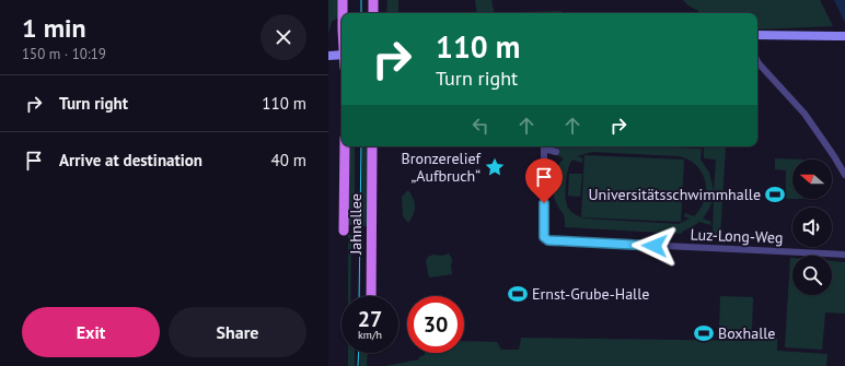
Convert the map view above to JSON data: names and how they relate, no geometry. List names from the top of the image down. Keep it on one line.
{"streets":{"main road":["Jahnallee"],"street":["Luz-Long-Weg"]},"places":{"place":["Bronzerelief „Aufbruch“"],"sports":["Universitätsschwimmhalle","Ernst-Grube-Halle","Boxhalle"]},"north":"left","page":{"heading":["1 min","150 m · 10:19"],"turn":["110 m","Turn right"],"list":[{"name":"Turn right","value":"110 m"},{"name":"Arrive at destination","value":"40 m"}],"speed":"27 km/h","limit":"30","buttons":["Exit","Share"]}}
